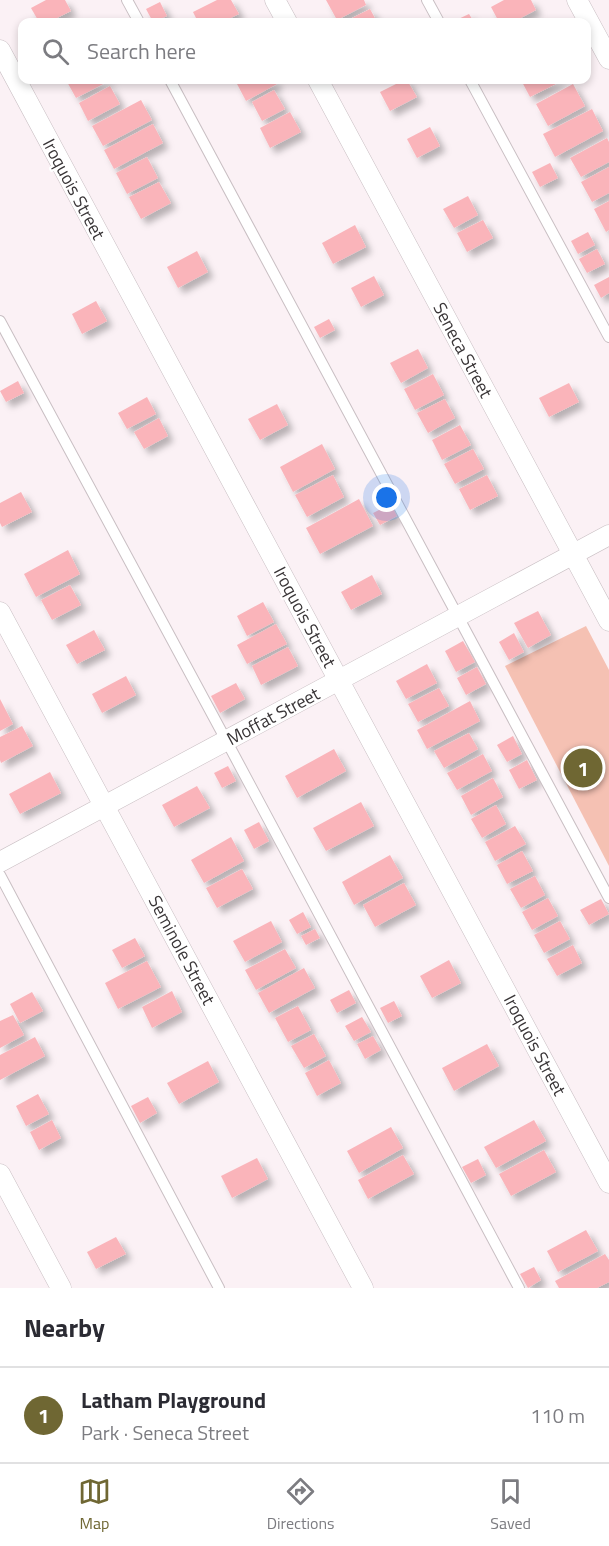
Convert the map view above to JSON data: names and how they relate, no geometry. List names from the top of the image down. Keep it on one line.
{"streets":{"street":["Iroquois Street","Seneca Street","Moffat Street","Seminole Street"]},"crossings":[["Iroquois Street","Moffat Street"],["Seneca Street","Moffat Street"],["Moffat Street","Seminole Street"]],"page":{"search":"Search here","pins":"1","heading":"Nearby","list":[{"mark":"1","name":"Latham Playground","note":"Park · Seneca Street","value":"110 m"}],"nav":["Map","Directions","Saved"]}}
